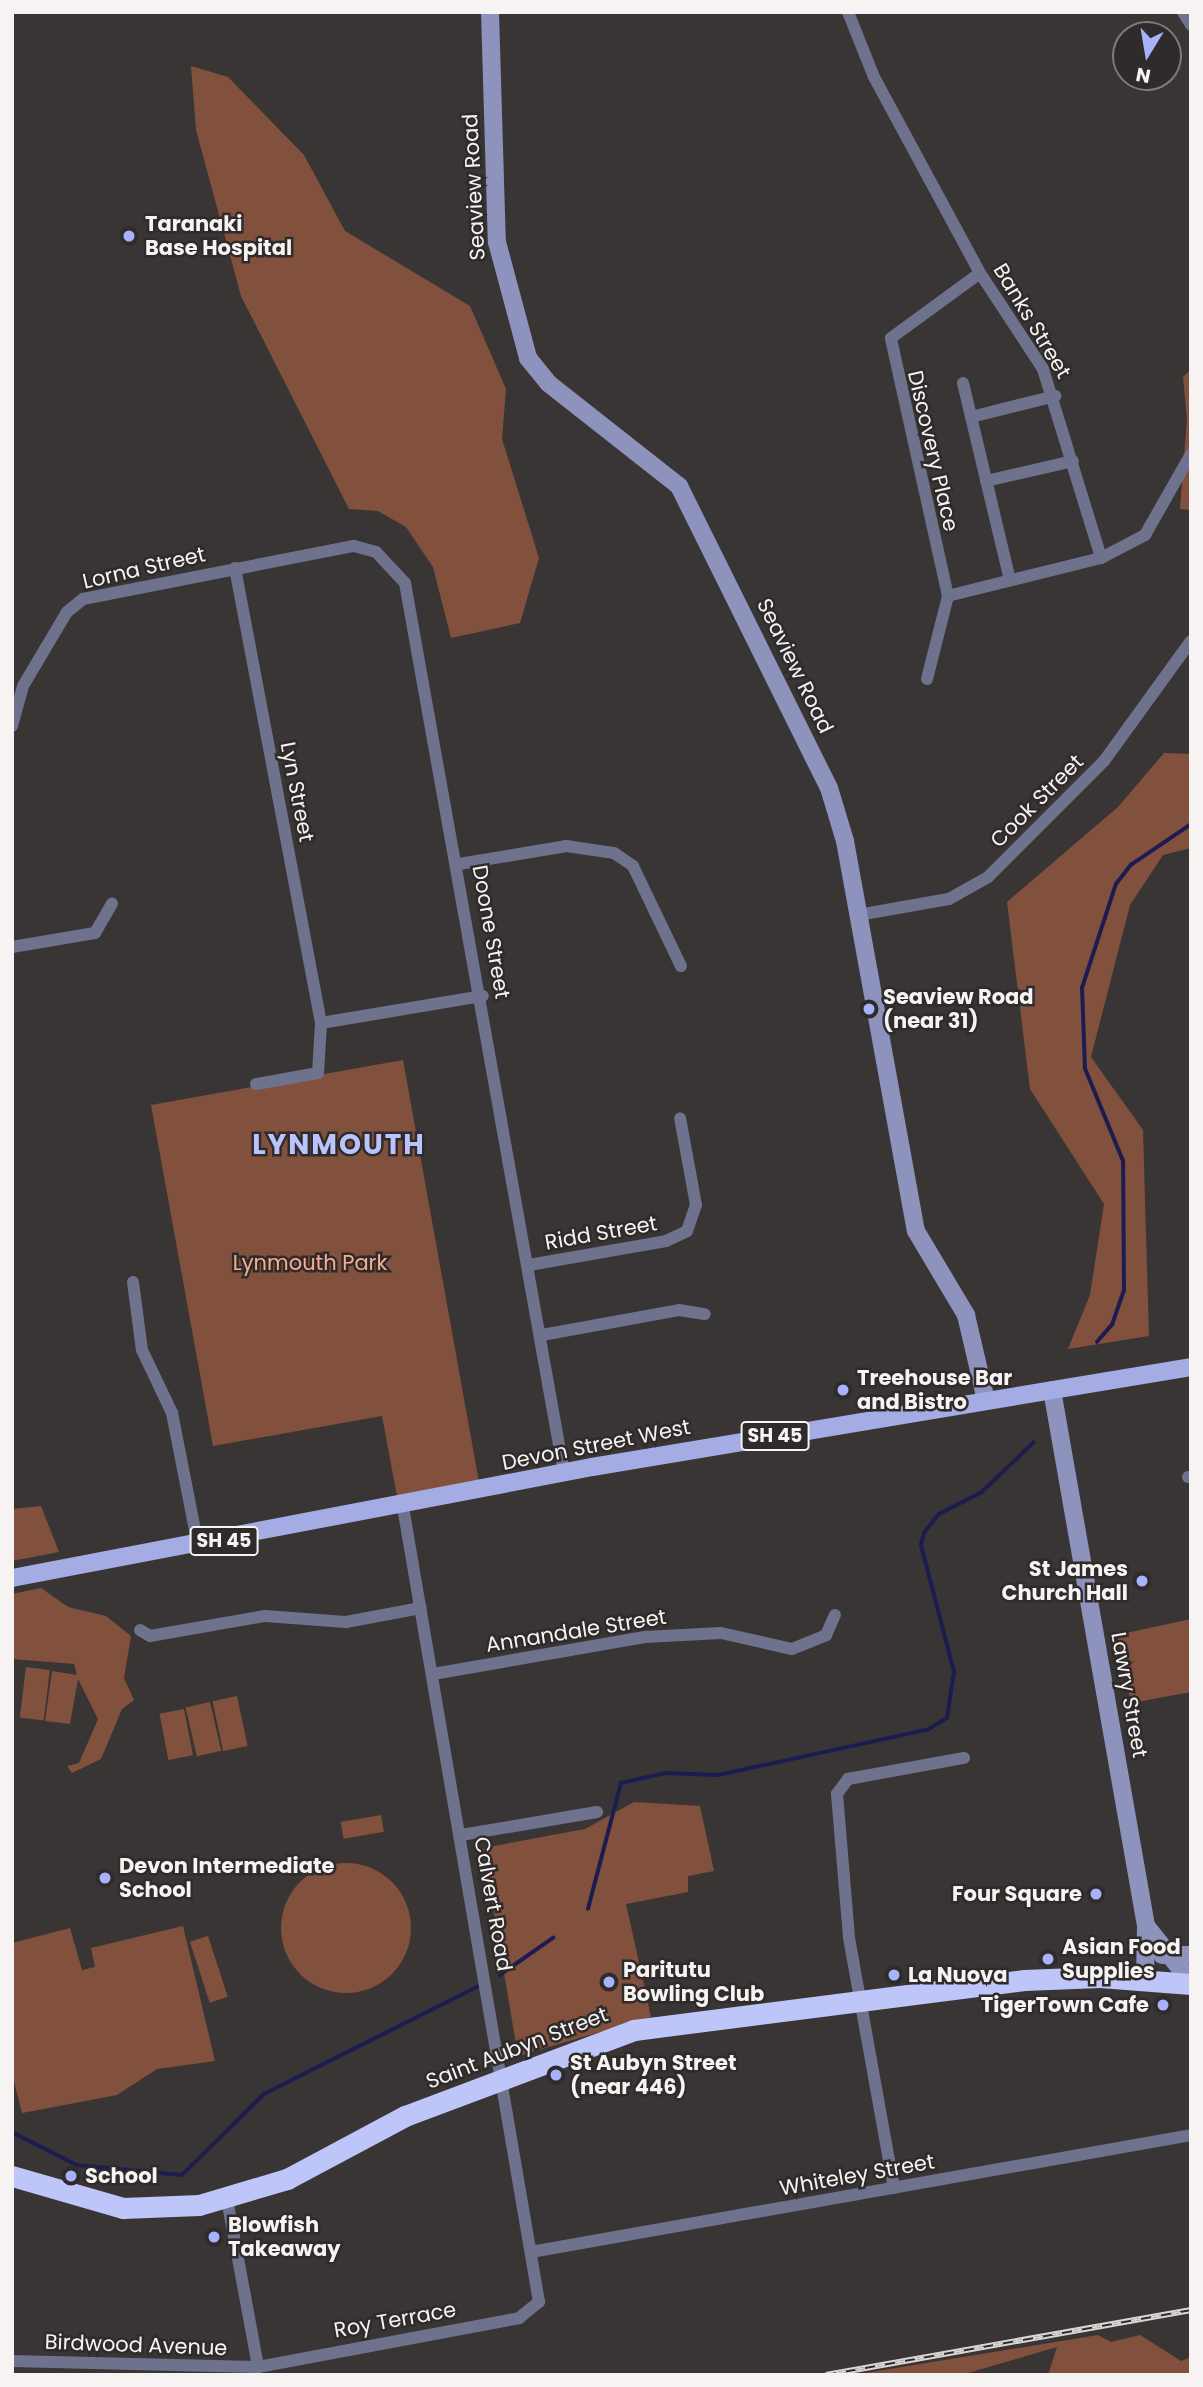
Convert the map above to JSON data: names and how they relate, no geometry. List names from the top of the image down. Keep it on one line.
{"streets":{"highway":["Saint Aubyn Street"],"main road":["SH 45","Devon Street West"],"street":["Seaview Road","Banks Street","Discovery Place","Lorna Street","Lyn Street","Cook Street","Doone Street","Ridd Street","Annandale Street","Lawry Street","Calvert Road","Whiteley Street","Roy Terrace","Birdwood Avenue"]},"crossings":[["Seaview Road","Cook Street"],["Seaview Road","Devon Street West"],["Banks Street","Discovery Place"],["Lorna Street","Lyn Street"],["Lorna Street","Doone Street"],["Lyn Street","Doone Street"],["Doone Street","Ridd Street"],["Doone Street","Devon Street West"],["Devon Street West","Lawry Street"],["Devon Street West","Calvert Road"],["Annandale Street","Calvert Road"],["Lawry Street","Saint Aubyn Street"],["Calvert Road","Saint Aubyn Street"],["Calvert Road","Whiteley Street"],["Calvert Road","Roy Terrace"],["Roy Terrace","Birdwood Avenue"]],"districts":["LYNMOUTH"],"parks":["Lynmouth Park"],"places":["Taranaki Base Hospital","Seaview Road (near 31)","Treehouse Bar and Bistro","St James Church Hall","Devon Intermediate School","Four Square","Asian Food Supplies","La Nuova","Paritutu Bowling Club","TigerTown Cafe","St Aubyn Street (near 446)","School","Blowfish Takeaway"],"north":"bottom"}
